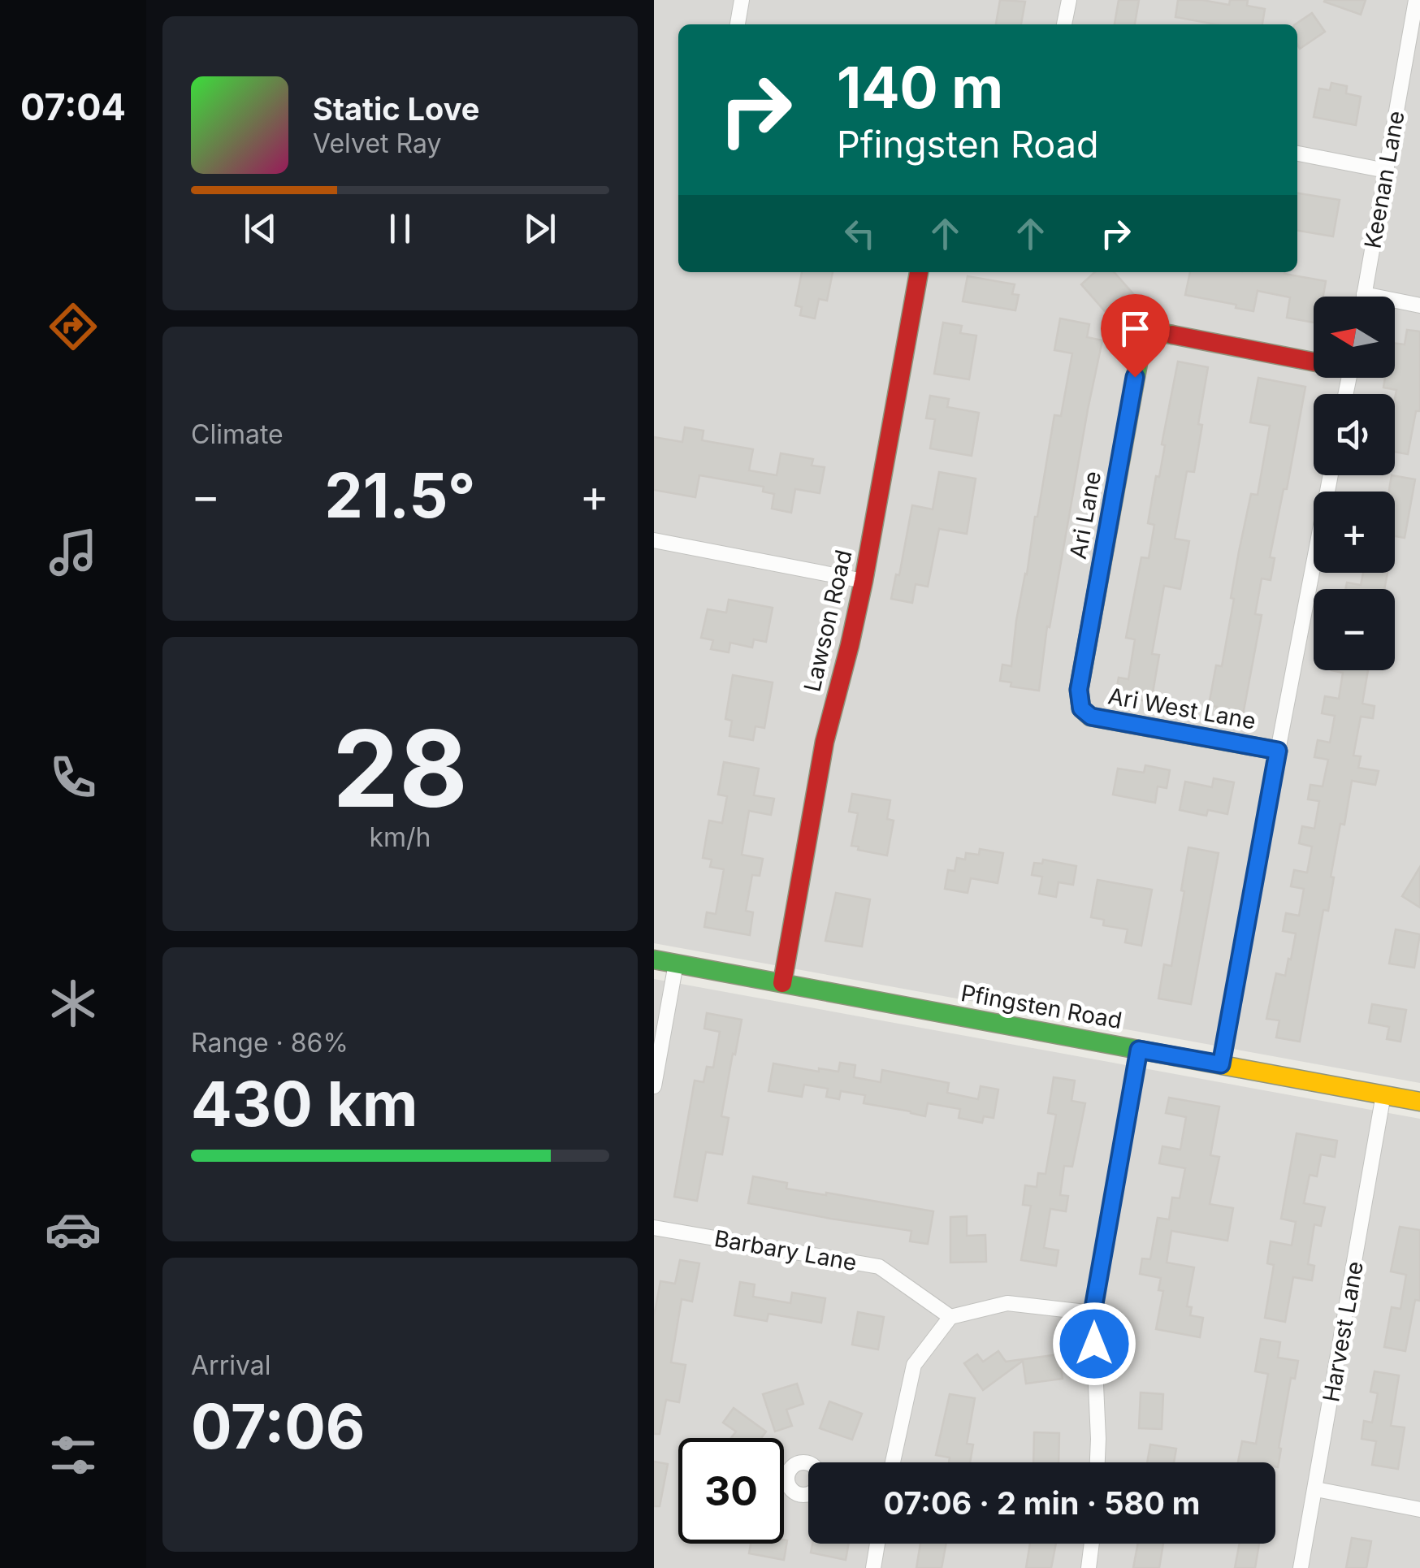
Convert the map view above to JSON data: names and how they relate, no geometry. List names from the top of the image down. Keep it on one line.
{"streets":{"street":["Keenan Lane","Ari Lane","Lawson Road","Ari West Lane","Pfingsten Road","Barbary Lane","Harvest Lane"]},"crossings":[["Ari Lane","Ari West Lane"],["Lawson Road","Pfingsten Road"],["Pfingsten Road","Harvest Lane"]],"north":"left","page":{"tabs":"07:04","turn":["140 m","Pfingsten Road"],"song":["Static Love","Velvet Ray"],"map_buttons":["+","−"],"tile":["Climate",["28","km/h"],["Range · 86%","430 km"],["Arrival","07:06"]],"heat":["−","21.5°","+"],"limit":"30","trip":"07:06 · 2 min · 580 m"}}
